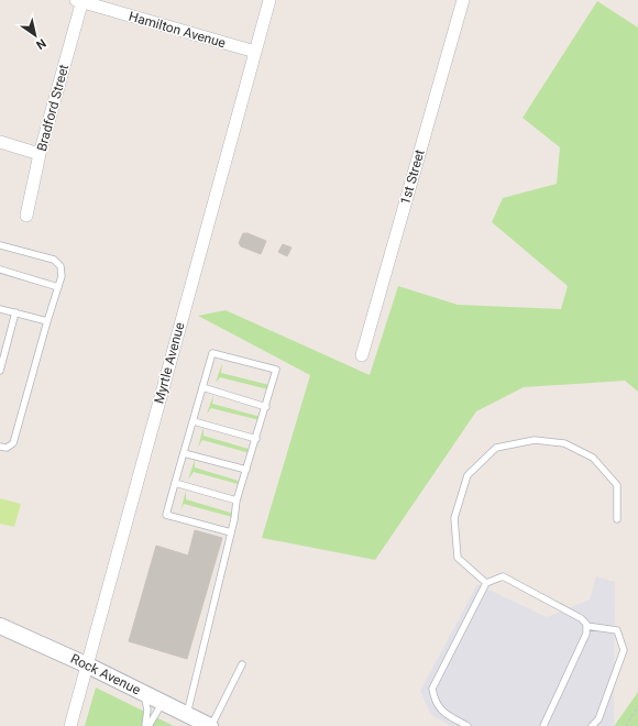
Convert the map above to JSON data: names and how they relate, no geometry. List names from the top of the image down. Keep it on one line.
{"streets":{"street":["Hamilton Avenue","Bradford Street","1st Street","Myrtle Avenue","Rock Avenue"]},"crossings":[["Hamilton Avenue","Bradford Street"],["Hamilton Avenue","Myrtle Avenue"],["Myrtle Avenue","Rock Avenue"]],"north":"bottom right"}
